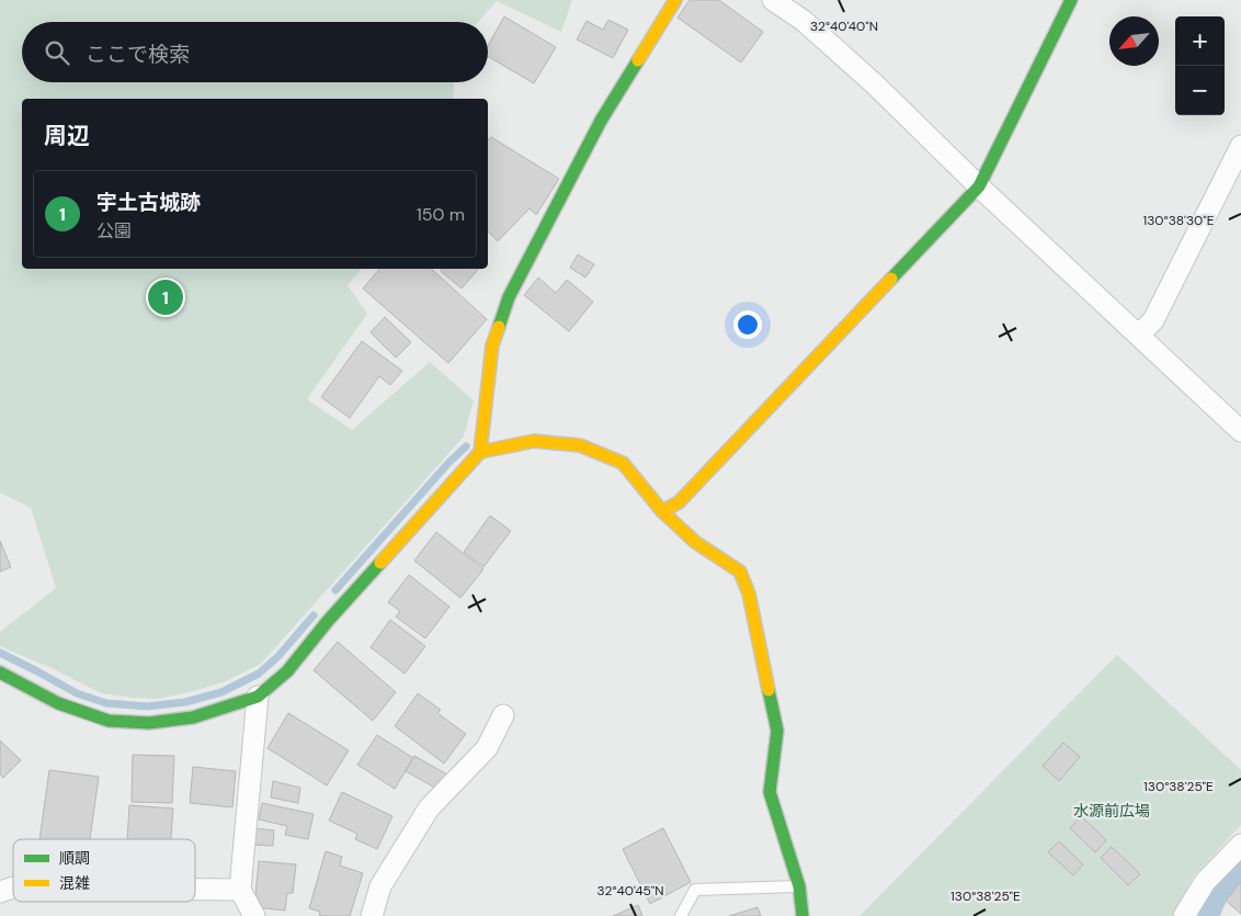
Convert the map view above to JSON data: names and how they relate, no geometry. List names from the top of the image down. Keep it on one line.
{"parks":["水源前広場"],"legend":["順調","混雑"],"north":"bottom left","page":{"map_buttons":["+","−"],"search":"ここで検索","heading":"周辺","list":[{"mark":"1","name":"宇土古城跡","note":"公園","value":"150 m"}],"pins":"1"},"coordinates":["32°40'40\"N","130°38'30\"E","130°38'25\"E","32°40'45\"N"]}
